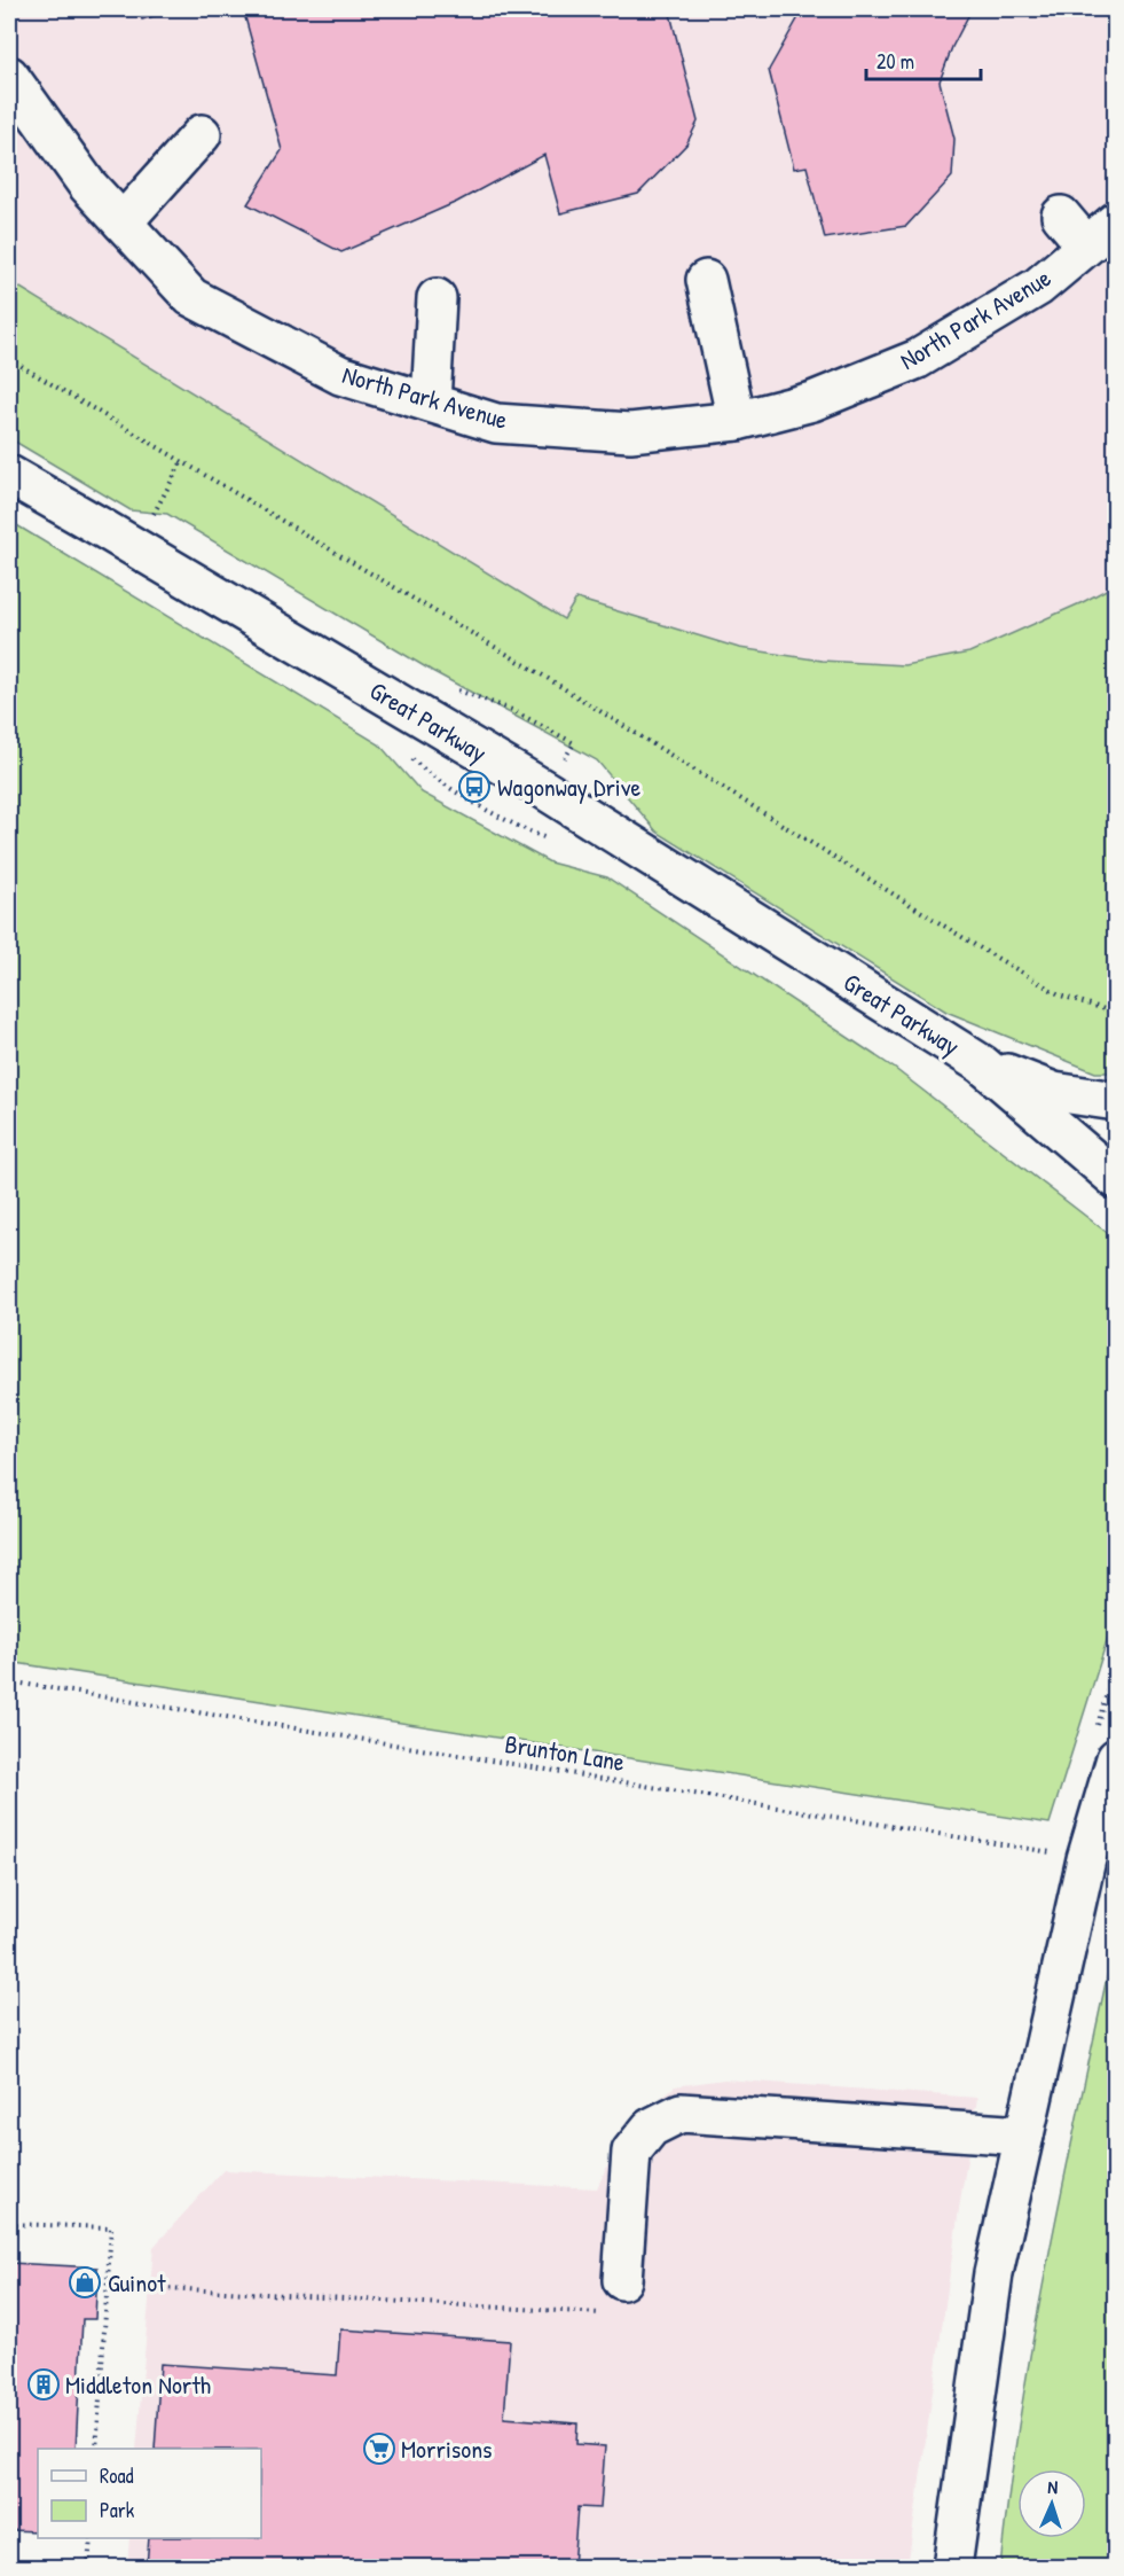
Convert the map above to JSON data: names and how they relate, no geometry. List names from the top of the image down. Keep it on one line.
{"streets":{"street":["North Park Avenue","Great Parkway"],"path":["Brunton Lane"]},"places":{"bus stop":["Wagonway Drive"],"shop":["Guinot"],"building":["Middleton North"],"supermarket":["Morrisons"]},"legend":["Road","Park"],"scale_bar":"20 m","north":"top"}
